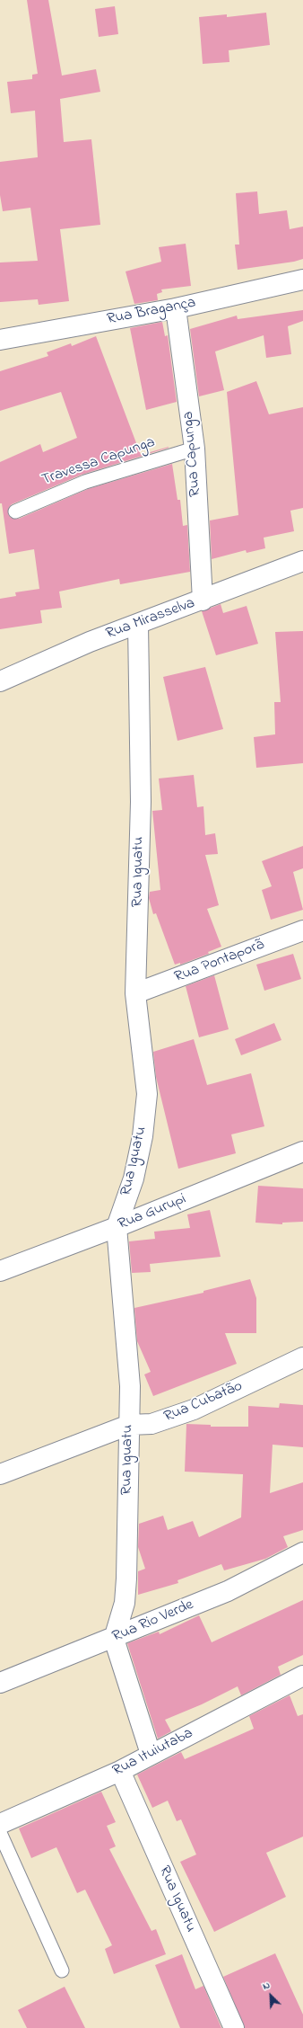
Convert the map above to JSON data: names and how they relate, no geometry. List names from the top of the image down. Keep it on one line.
{"streets":{"street":["Rua Bragança","Rua Capunga","Rua Mirasselva","Rua Iguatu","Rua Pontaporã","Rua Gurupi","Rua Cubatão","Rua Rio Verde","Rua Ituiutaba"],"lane":["Travessa Capunga"]},"crossings":[["Rua Bragança","Rua Capunga"],["Rua Capunga","Travessa Capunga"],["Rua Capunga","Rua Mirasselva"],["Rua Mirasselva","Rua Iguatu"],["Rua Iguatu","Rua Pontaporã"],["Rua Iguatu","Rua Gurupi"],["Rua Iguatu","Rua Cubatão"],["Rua Iguatu","Rua Rio Verde"],["Rua Iguatu","Rua Ituiutaba"]],"north":"top left"}
